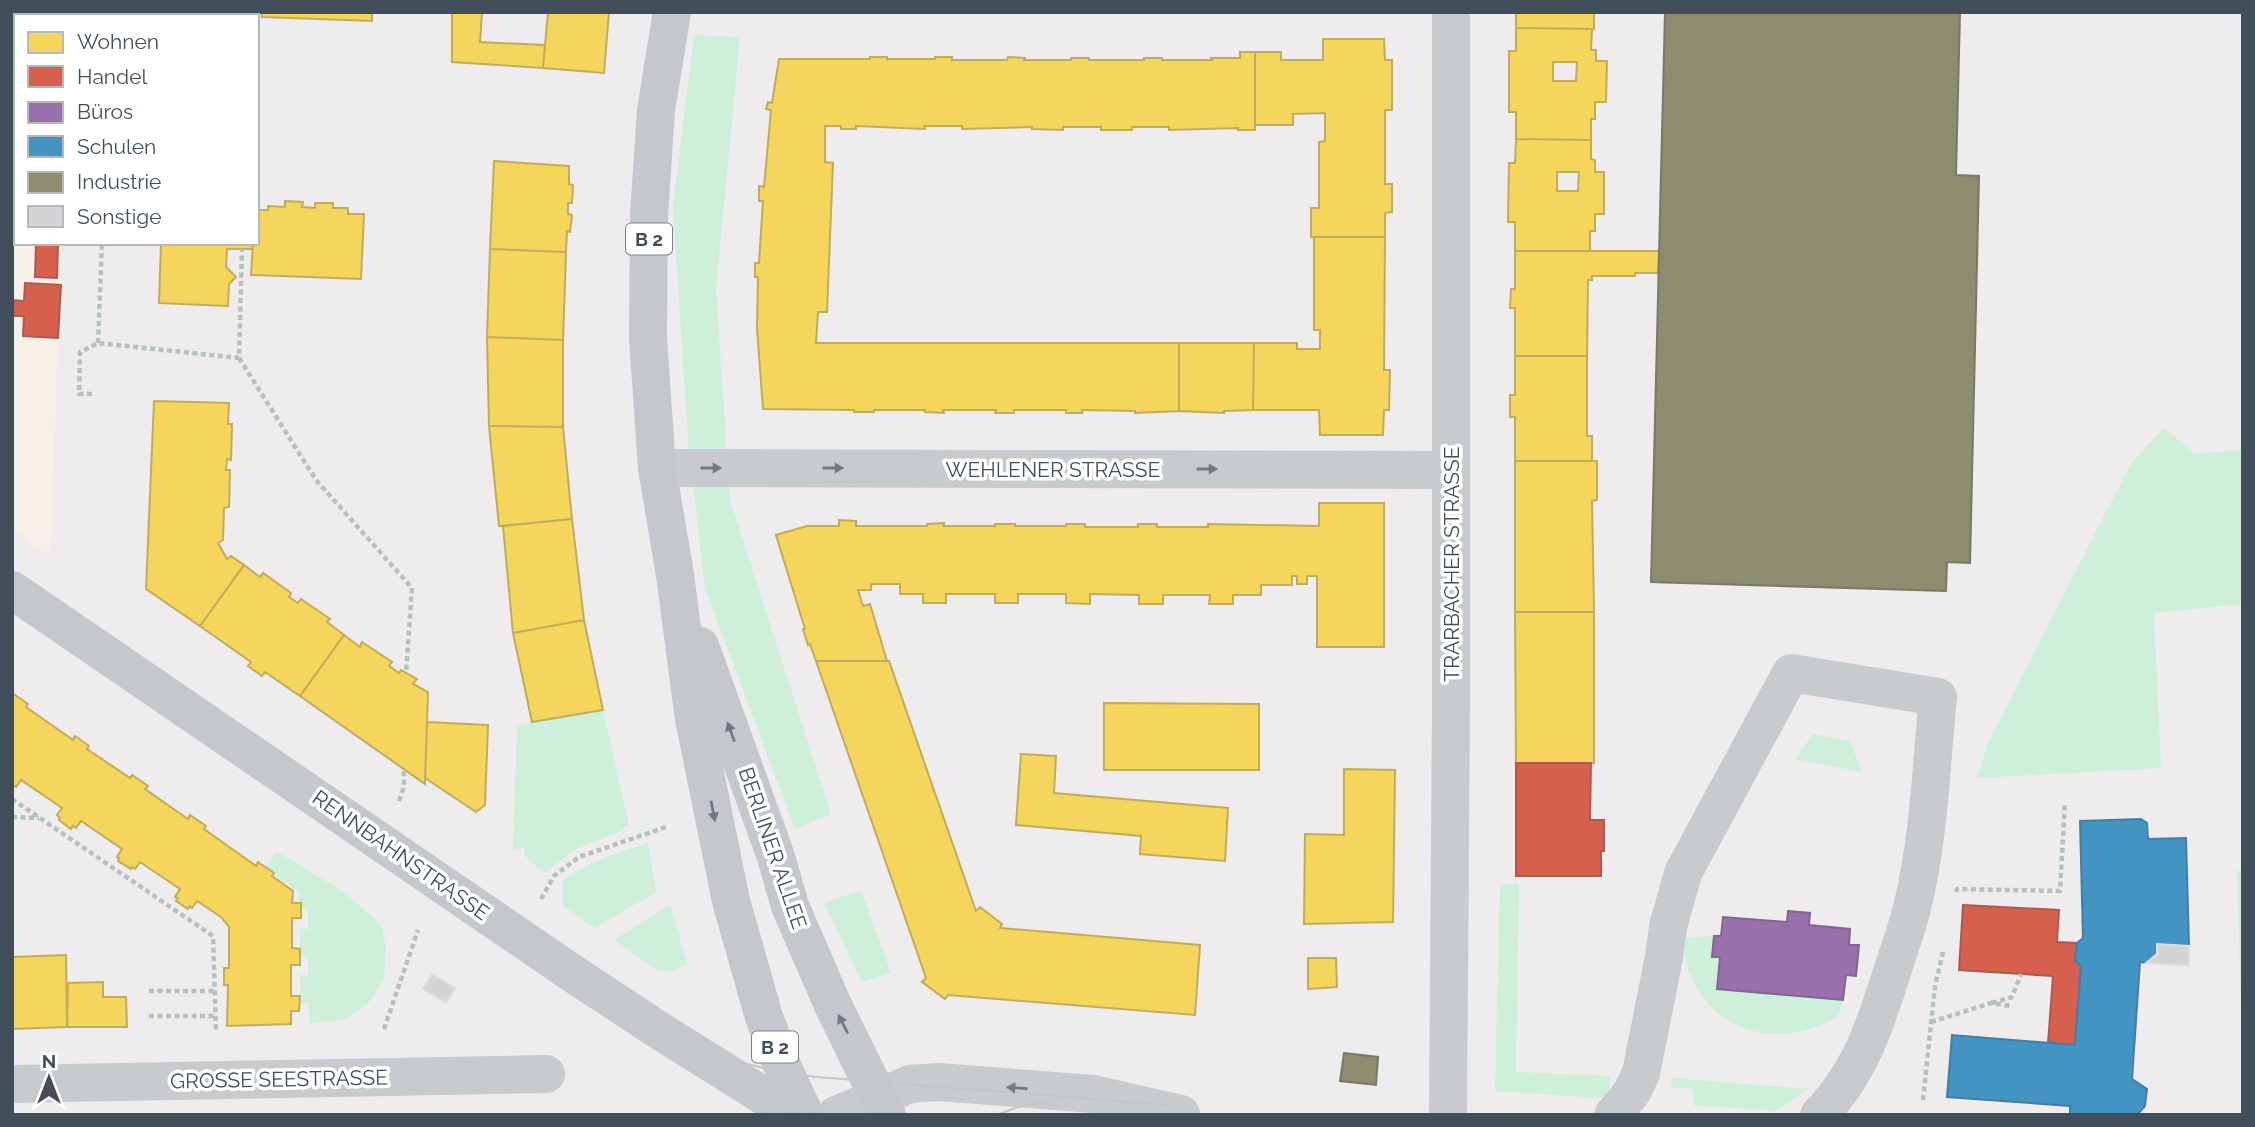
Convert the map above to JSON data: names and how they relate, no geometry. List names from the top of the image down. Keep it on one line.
{"streets":{"main road":["B 2","BERLINER ALLEE","RENNBAHNSTRASSE"],"street":["WEHLENER STRASSE","TRARBACHER STRASSE","GROSSE SEESTRASSE"]},"crossings":[["WEHLENER STRASSE","TRARBACHER STRASSE"],["WEHLENER STRASSE","BERLINER ALLEE"]],"one_way":["WEHLENER STRASSE"],"legend":["Wohnen","Handel","Büros","Schulen","Industrie","Sonstige"],"north":"top"}
